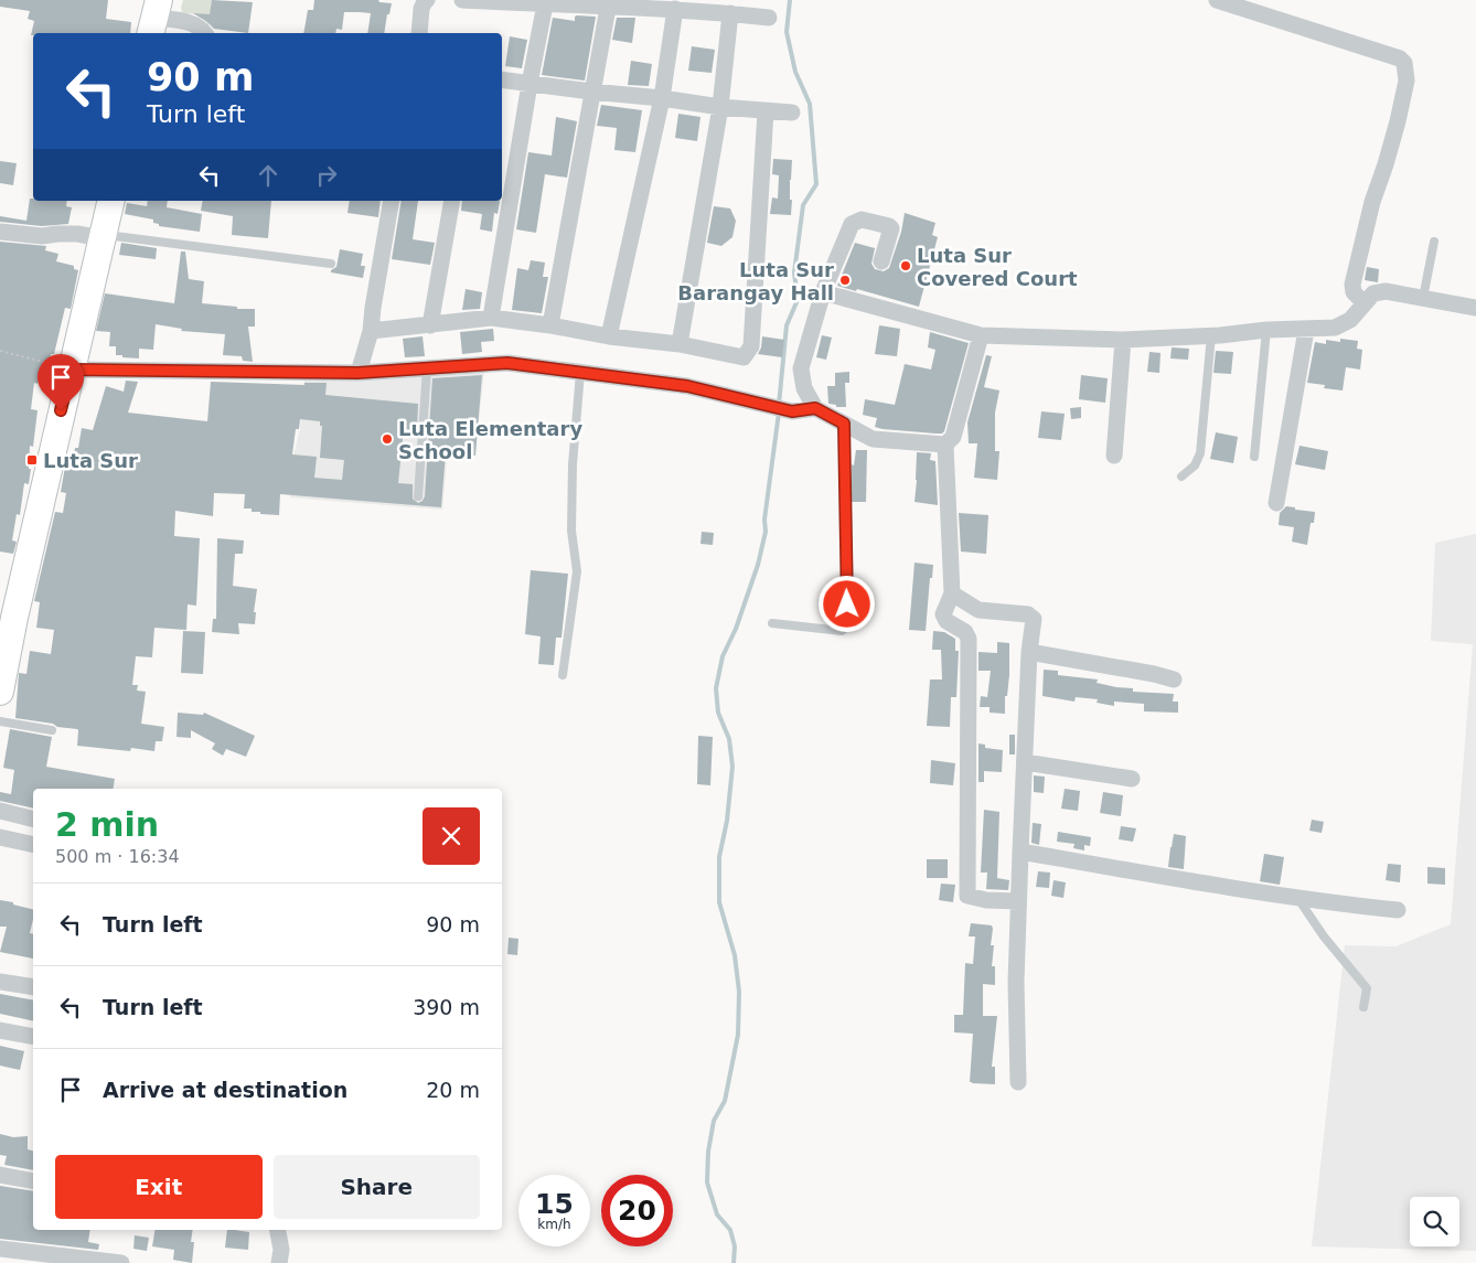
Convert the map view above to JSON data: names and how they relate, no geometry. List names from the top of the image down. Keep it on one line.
{"places":{"other":["Luta Sur Covered Court","Luta Sur Barangay Hall","Luta Elementary School"],"transit":["Luta Sur"]},"page":{"turn":["90 m","Turn left"],"heading":["2 min","500 m · 16:34"],"list":[{"name":"Turn left","value":"90 m"},{"name":"Turn left","value":"390 m"},{"name":"Arrive at destination","value":"20 m"}],"buttons":["Exit","Share"],"speed":"15 km/h","limit":"20"}}
